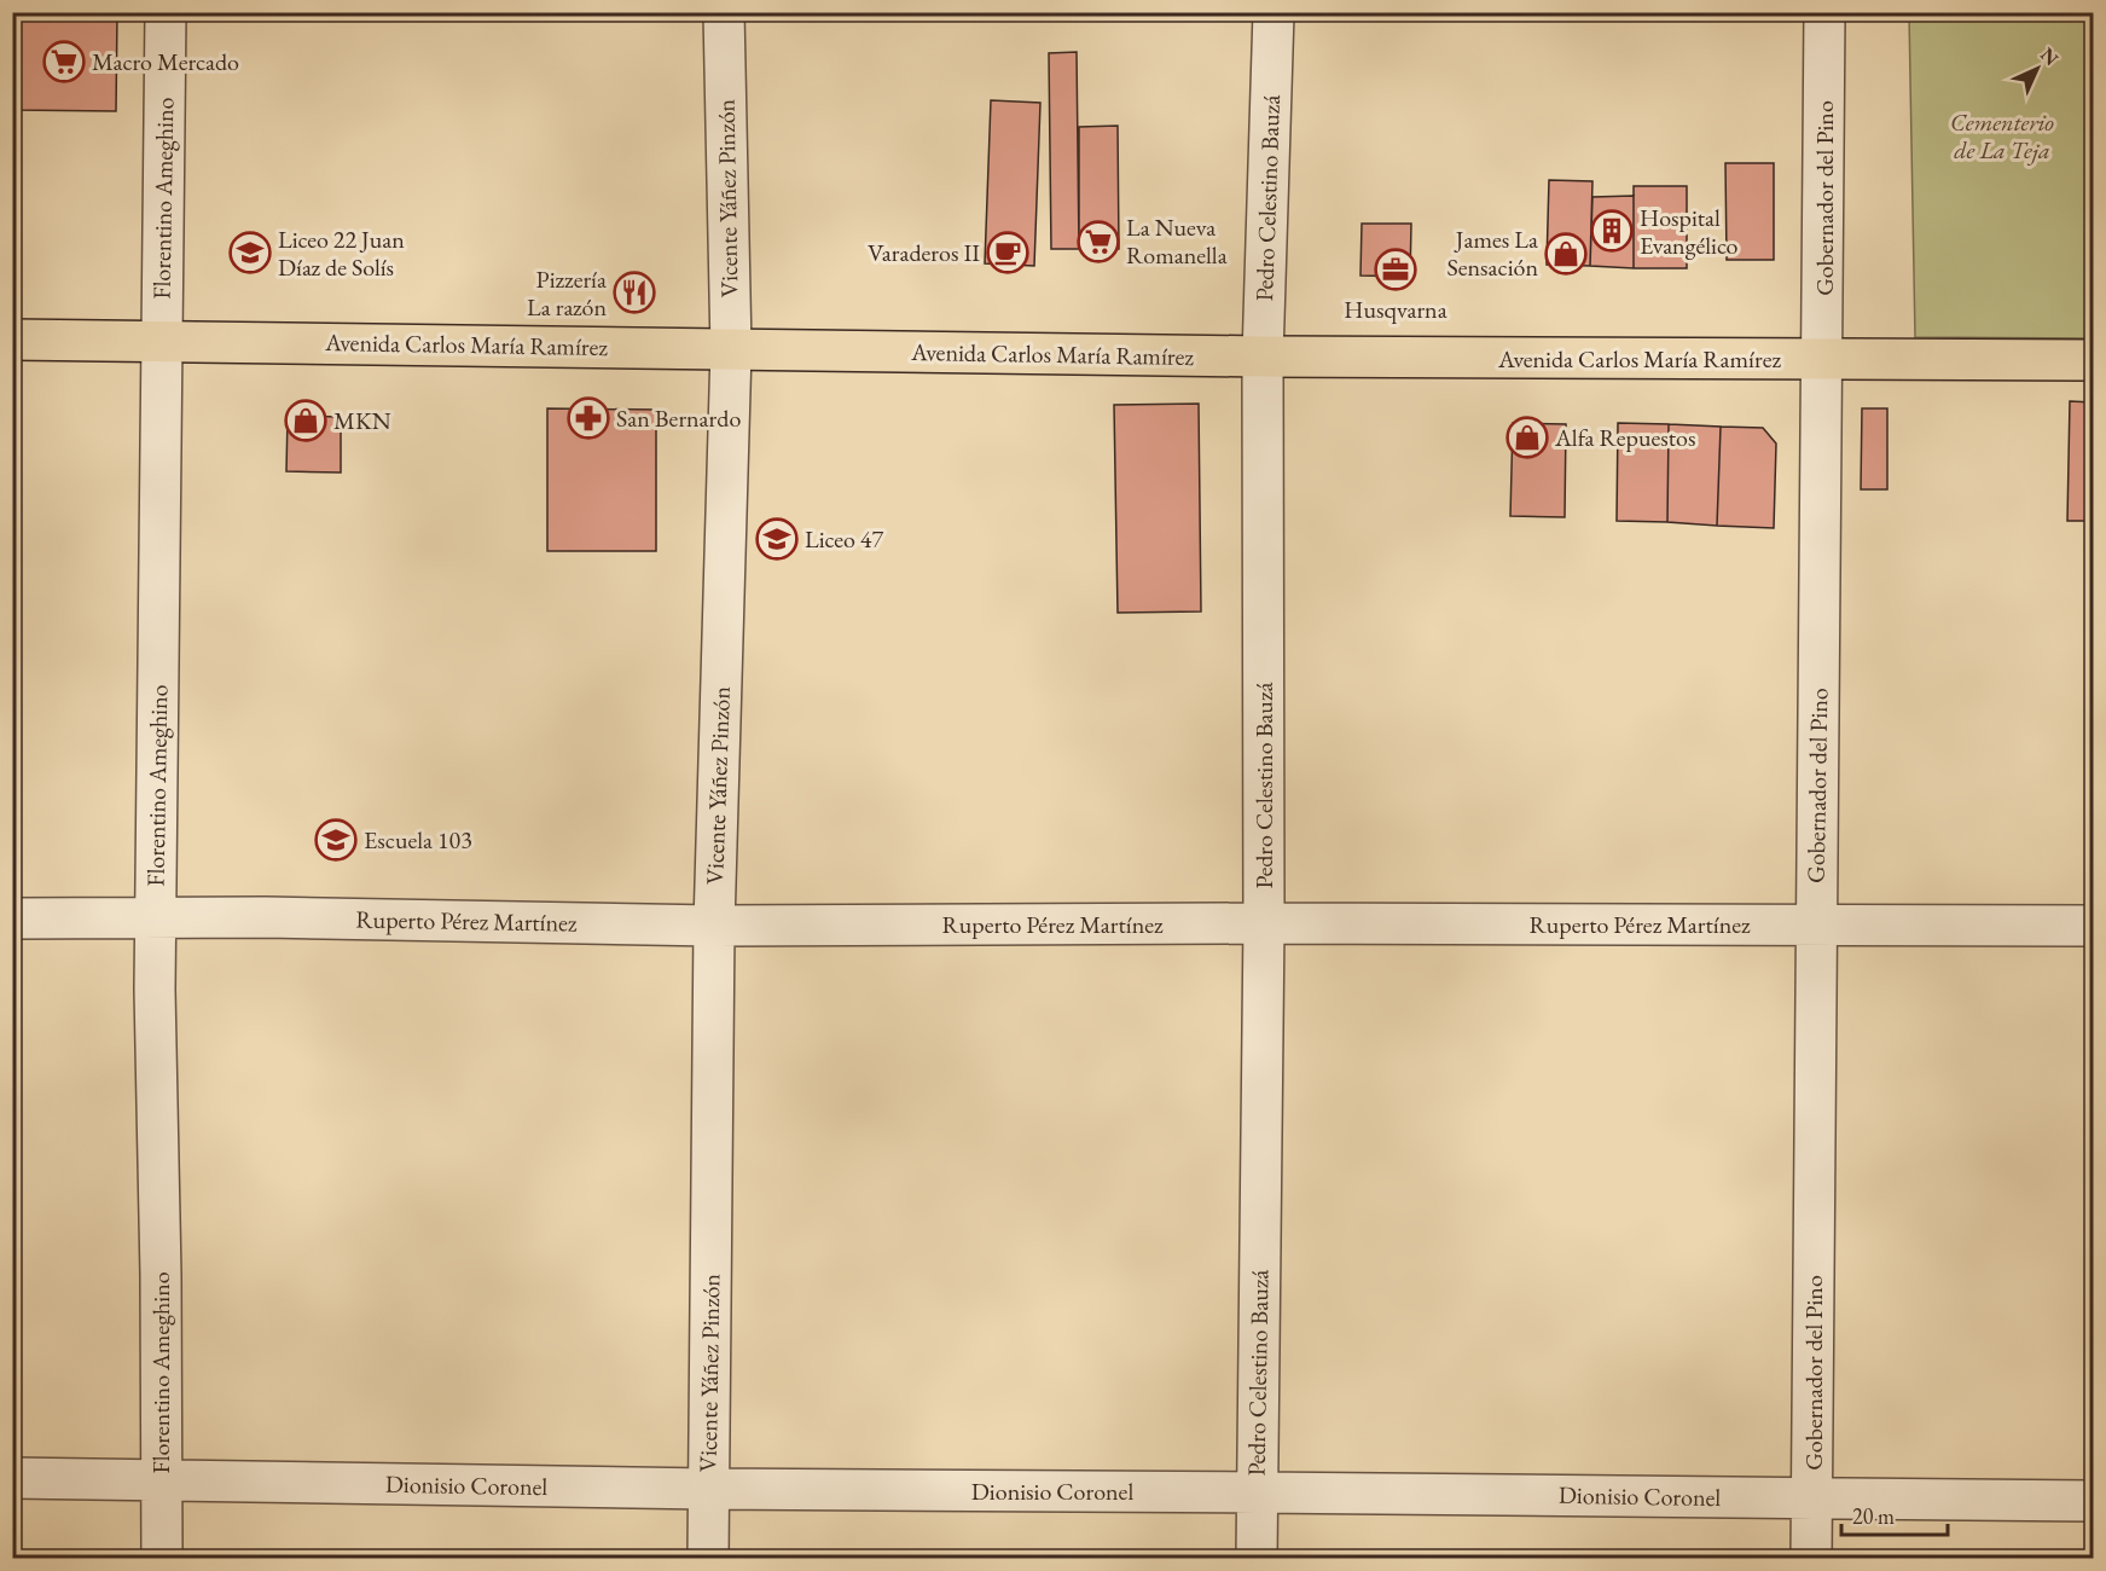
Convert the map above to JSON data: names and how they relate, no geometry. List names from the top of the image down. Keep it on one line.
{"streets":{"main road":["Avenida Carlos María Ramírez"],"street":["Florentino Ameghino","Vicente Yáñez Pinzón","Pedro Celestino Bauzá","Gobernador del Pino","Ruperto Pérez Martínez","Dionisio Coronel"]},"crossings":[["Florentino Ameghino","Avenida Carlos María Ramírez"],["Florentino Ameghino","Ruperto Pérez Martínez"],["Florentino Ameghino","Dionisio Coronel"],["Vicente Yáñez Pinzón","Avenida Carlos María Ramírez"],["Vicente Yáñez Pinzón","Ruperto Pérez Martínez"],["Vicente Yáñez Pinzón","Dionisio Coronel"],["Pedro Celestino Bauzá","Avenida Carlos María Ramírez"],["Pedro Celestino Bauzá","Ruperto Pérez Martínez"],["Pedro Celestino Bauzá","Dionisio Coronel"],["Gobernador del Pino","Avenida Carlos María Ramírez"],["Gobernador del Pino","Ruperto Pérez Martínez"],["Gobernador del Pino","Dionisio Coronel"]],"parks":["Cementerio de La Teja"],"places":{"supermarket":["Macro Mercado","La Nueva Romanella"],"building":["Hospital Evangélico"],"school or university":["Liceo 22 Juan Díaz de Solís","Liceo 47","Escuela 103"],"cafe":["Varaderos II"],"shop":["James La Sensación","MKN","Alfa Repuestos"],"office":["Husqvarna"],"restaurant":["Pizzería La razón"],"pharmacy":["San Bernardo"]},"scale_bar":"20 m","north":"top right"}
